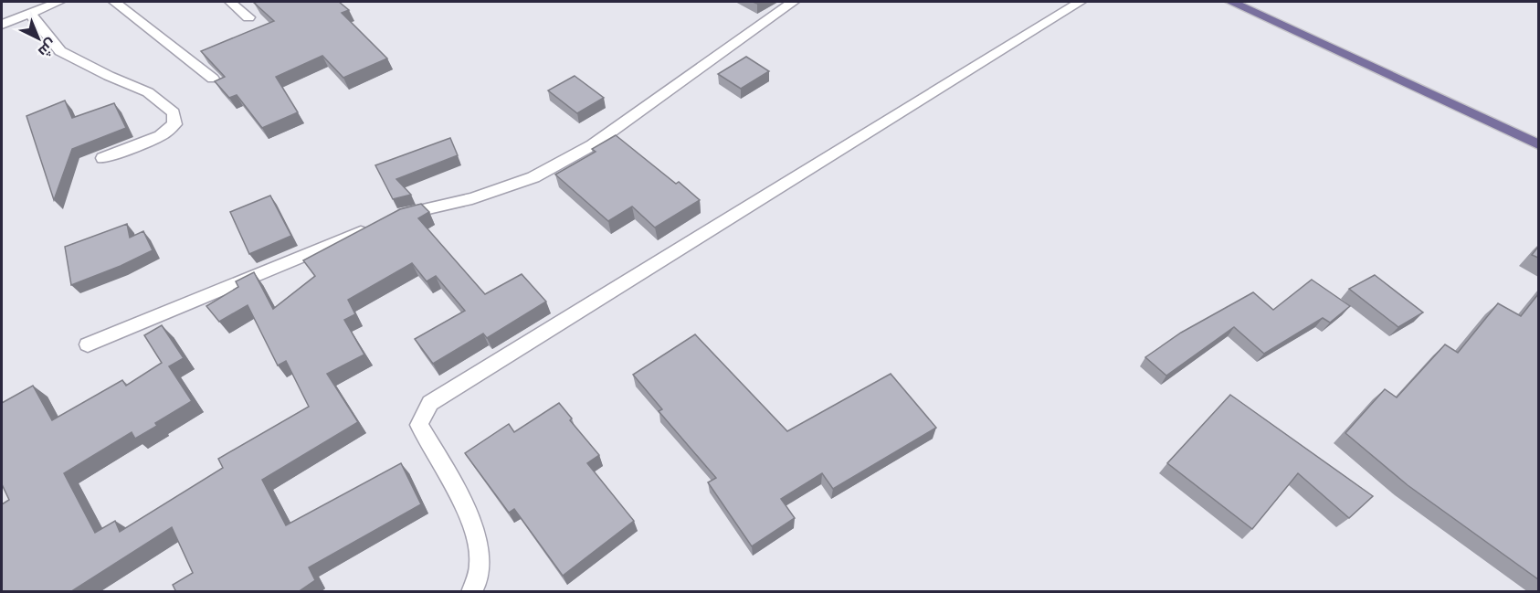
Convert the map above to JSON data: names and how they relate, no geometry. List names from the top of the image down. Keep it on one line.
{"north":"bottom right"}
